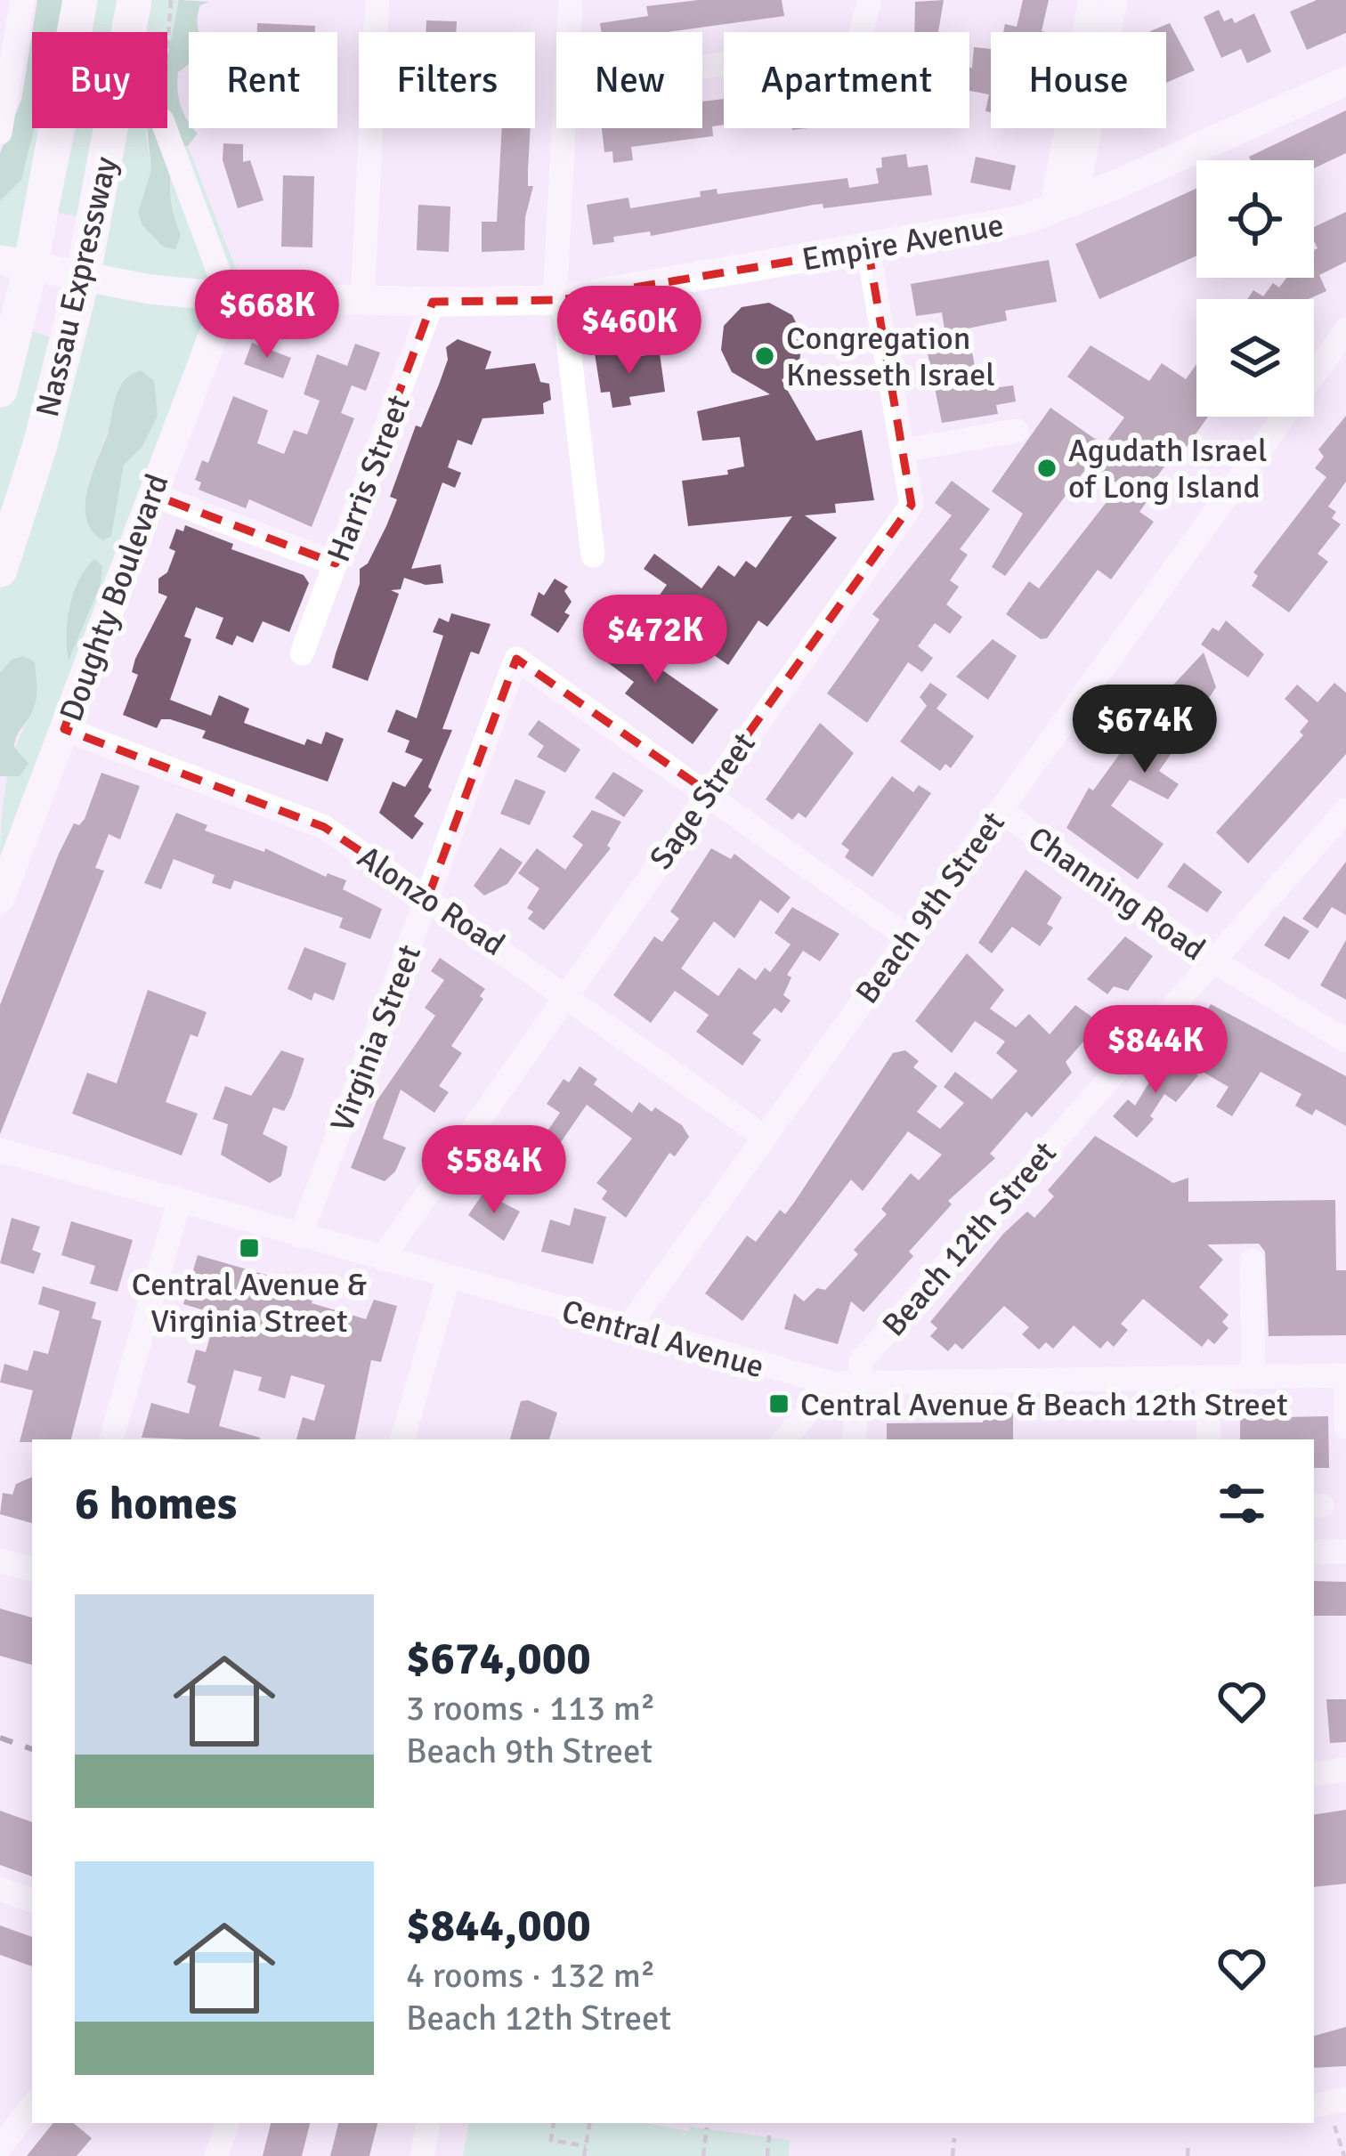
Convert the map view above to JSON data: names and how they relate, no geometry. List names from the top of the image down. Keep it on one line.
{"streets":{"highway":["Nassau Expressway"],"main road":["Empire Avenue","Doughty Boulevard"],"street":["Harris Street","Sage Street","Channing Road","Alonzo Road","Beach 9th Street","Virginia Street","Beach 12th Street","Central Avenue"]},"crossings":[["Empire Avenue","Nassau Expressway"],["Empire Avenue","Harris Street"],["Empire Avenue","Doughty Boulevard"],["Empire Avenue","Sage Street"],["Doughty Boulevard","Alonzo Road"],["Sage Street","Alonzo Road"],["Sage Street","Virginia Street"],["Sage Street","Central Avenue"],["Channing Road","Beach 9th Street"],["Channing Road","Beach 12th Street"],["Alonzo Road","Beach 9th Street"],["Alonzo Road","Virginia Street"],["Beach 9th Street","Central Avenue"],["Virginia Street","Central Avenue"],["Beach 12th Street","Central Avenue"]],"places":{"other":["Congregation Knesseth Israel","Agudath Israel of Long Island"],"transit":["Central Avenue & Virginia Street","Central Avenue & Beach 12th Street"]},"page":{"chip":["Buy","Rent","Filters","New","Apartment","House"],"price":["$668K","$460K","$472K","$674K","$844K","$584K"],"heading":"6 homes","list":[{"name":"$674,000","note":"3 rooms · 113 m² · Beach 9th Street"},{"name":"$844,000","note":"4 rooms · 132 m² · Beach 12th Street"}]}}
